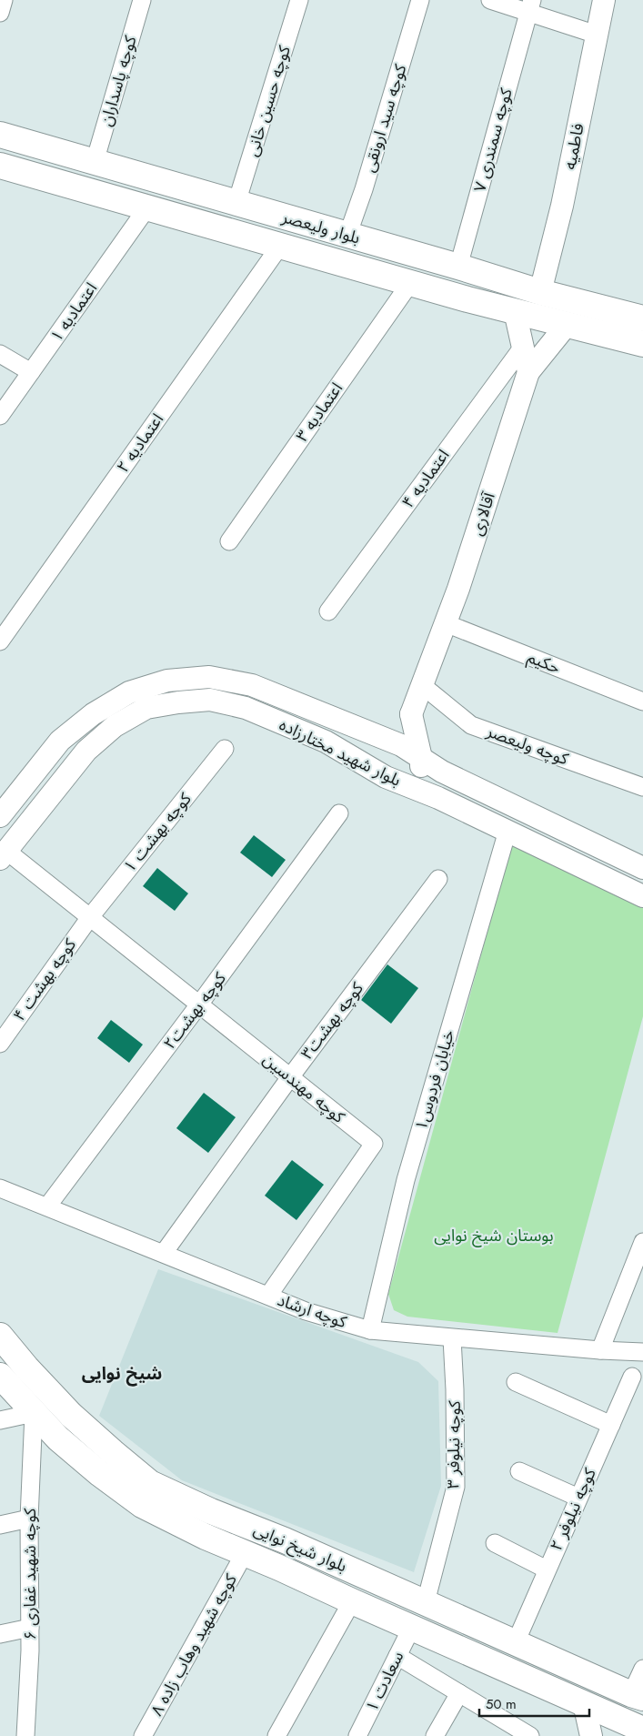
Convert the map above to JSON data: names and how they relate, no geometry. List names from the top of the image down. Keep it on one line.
{"streets":{"main road":["بلوار ولیعصر","بلوار شیخ نوایی"],"street":["کوچه پاسداران","کوچه حسین خانی","کوچه سید ارونقی","کوچه سمندری ۷","فاطمیه","اعتمادیه ۱","اعتمادیه ۳","اعتمادیه ۲","اعتمادیه ۴","آقالاری","حکیم","کوچه ولیعصر","بلوار شهید مختارزاده","کوچه بهشت ۱","کوچه بهشت ۴","کوچه بهشت۲","کوچه بهشت۳","خیابان فردوس۱","کوچه مهندسین","کوچه ارشاد","کوچه نیلوفر ۳","کوچه نیلوفر ۲","کوچه شهید غفاری ۶","کوچه شهید وهاب زاده ۸","سعادت ۱"]},"crossings":[["کوچه پاسداران","بلوار ولیعصر"],["کوچه حسین خانی","بلوار ولیعصر"],["کوچه سید ارونقی","بلوار ولیعصر"],["کوچه سمندری ۷","بلوار ولیعصر"],["فاطمیه","بلوار ولیعصر"],["بلوار ولیعصر","اعتمادیه ۱"],["بلوار ولیعصر","اعتمادیه ۳"],["بلوار ولیعصر","اعتمادیه ۲"],["آقالاری","حکیم"],["آقالاری","کوچه ولیعصر"],["بلوار شهید مختارزاده","خیابان فردوس۱"],["بلوار شهید مختارزاده","کوچه مهندسین"],["کوچه بهشت ۱","کوچه بهشت ۴"],["کوچه بهشت ۱","کوچه مهندسین"],["کوچه بهشت ۴","کوچه مهندسین"],["کوچه بهشت۲","کوچه مهندسین"],["کوچه بهشت۲","کوچه ارشاد"],["کوچه بهشت۳","کوچه مهندسین"],["کوچه بهشت۳","کوچه ارشاد"],["خیابان فردوس۱","کوچه ارشاد"],["کوچه مهندسین","کوچه ارشاد"],["کوچه ارشاد","کوچه نیلوفر ۳"],["کوچه نیلوفر ۳","بلوار شیخ نوایی"],["کوچه نیلوفر ۲","بلوار شیخ نوایی"],["بلوار شیخ نوایی","کوچه شهید غفاری ۶"],["بلوار شیخ نوایی","کوچه شهید وهاب زاده ۸"],["بلوار شیخ نوایی","سعادت ۱"]],"districts":["شیخ نوایی"],"parks":["بوستان شیخ نوایی"],"scale_bar":"50 m"}
